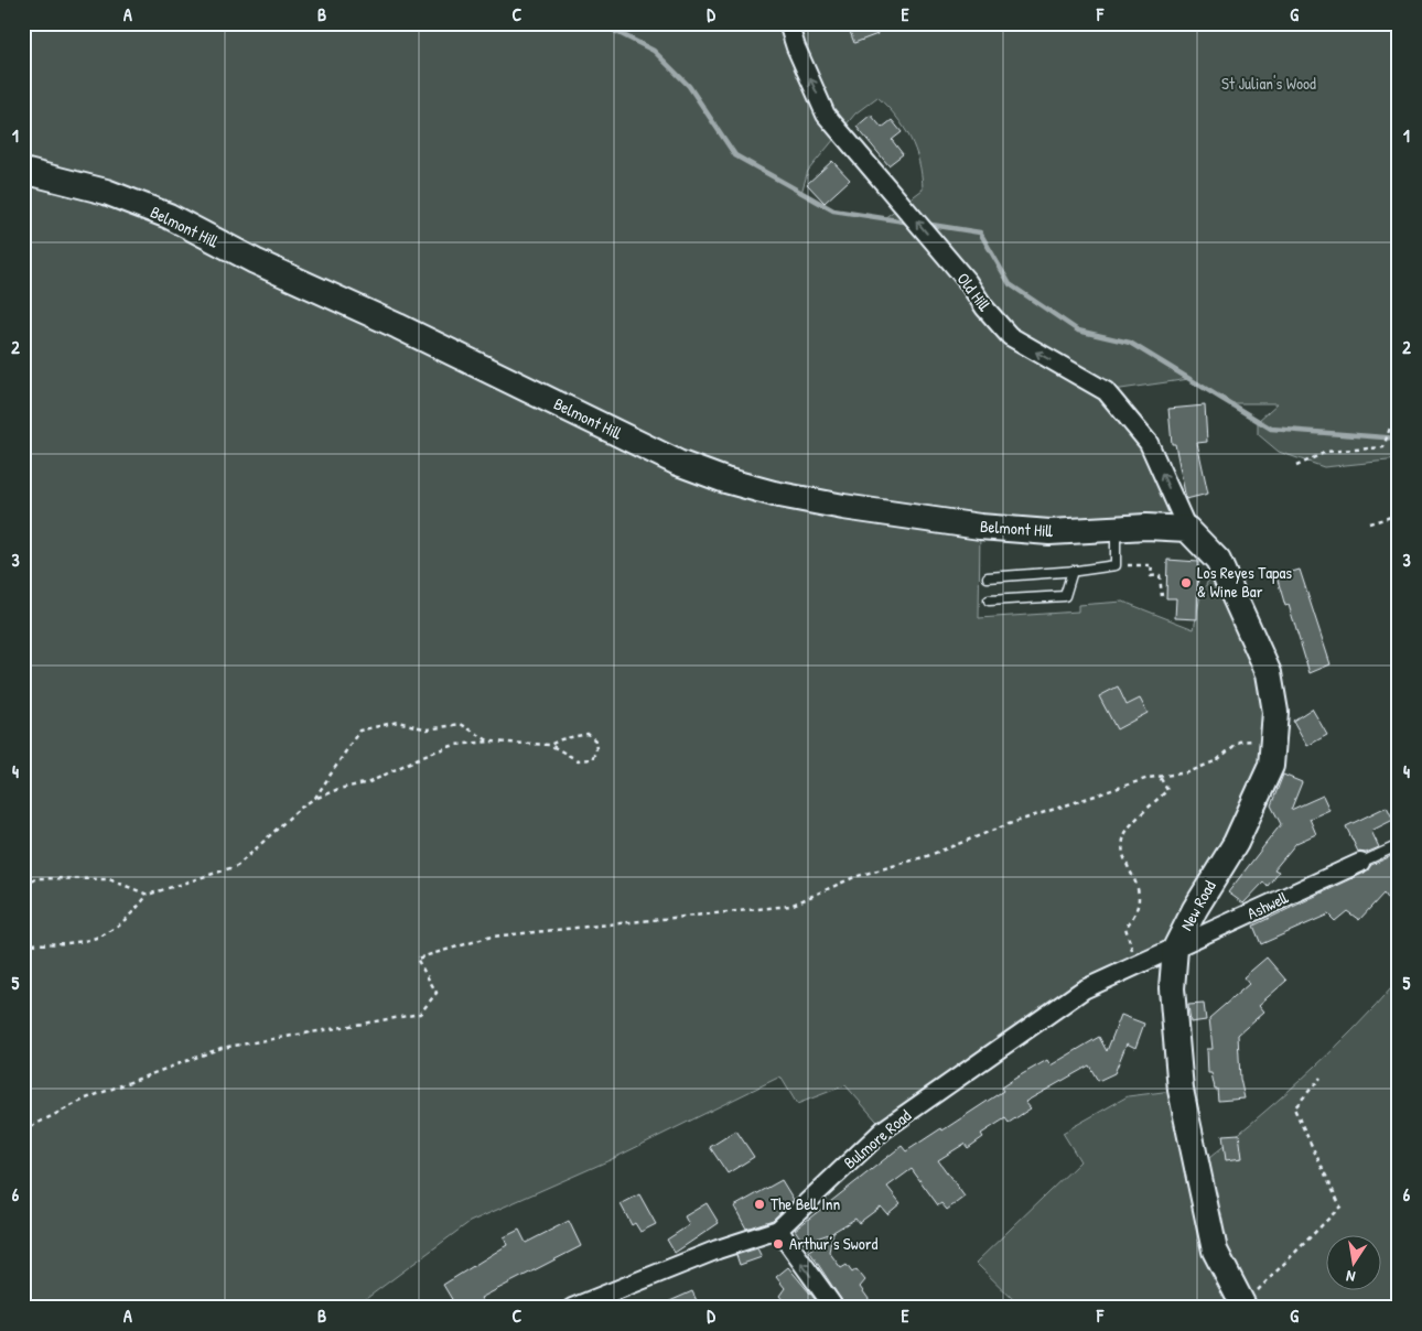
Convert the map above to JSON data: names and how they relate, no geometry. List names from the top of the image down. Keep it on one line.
{"streets":{"main road":["Belmont Hill","New Road"],"street":["Old Hill","Ashwell","Bulmore Road"]},"crossings":[["Belmont Hill","Old Hill"],["Belmont Hill","New Road"],["Old Hill","New Road"],["New Road","Ashwell"],["New Road","Bulmore Road"],["Ashwell","Bulmore Road"]],"one_way":["Old Hill"],"parks":["St Julian's Wood"],"places":["Los Reyes Tapas & Wine Bar","The Bell Inn","Arthur’s Sword"],"north":"bottom","grid":{"columns":["A","B","C","D","E","F","G"],"rows":["1","2","3","4","5","6"]}}
